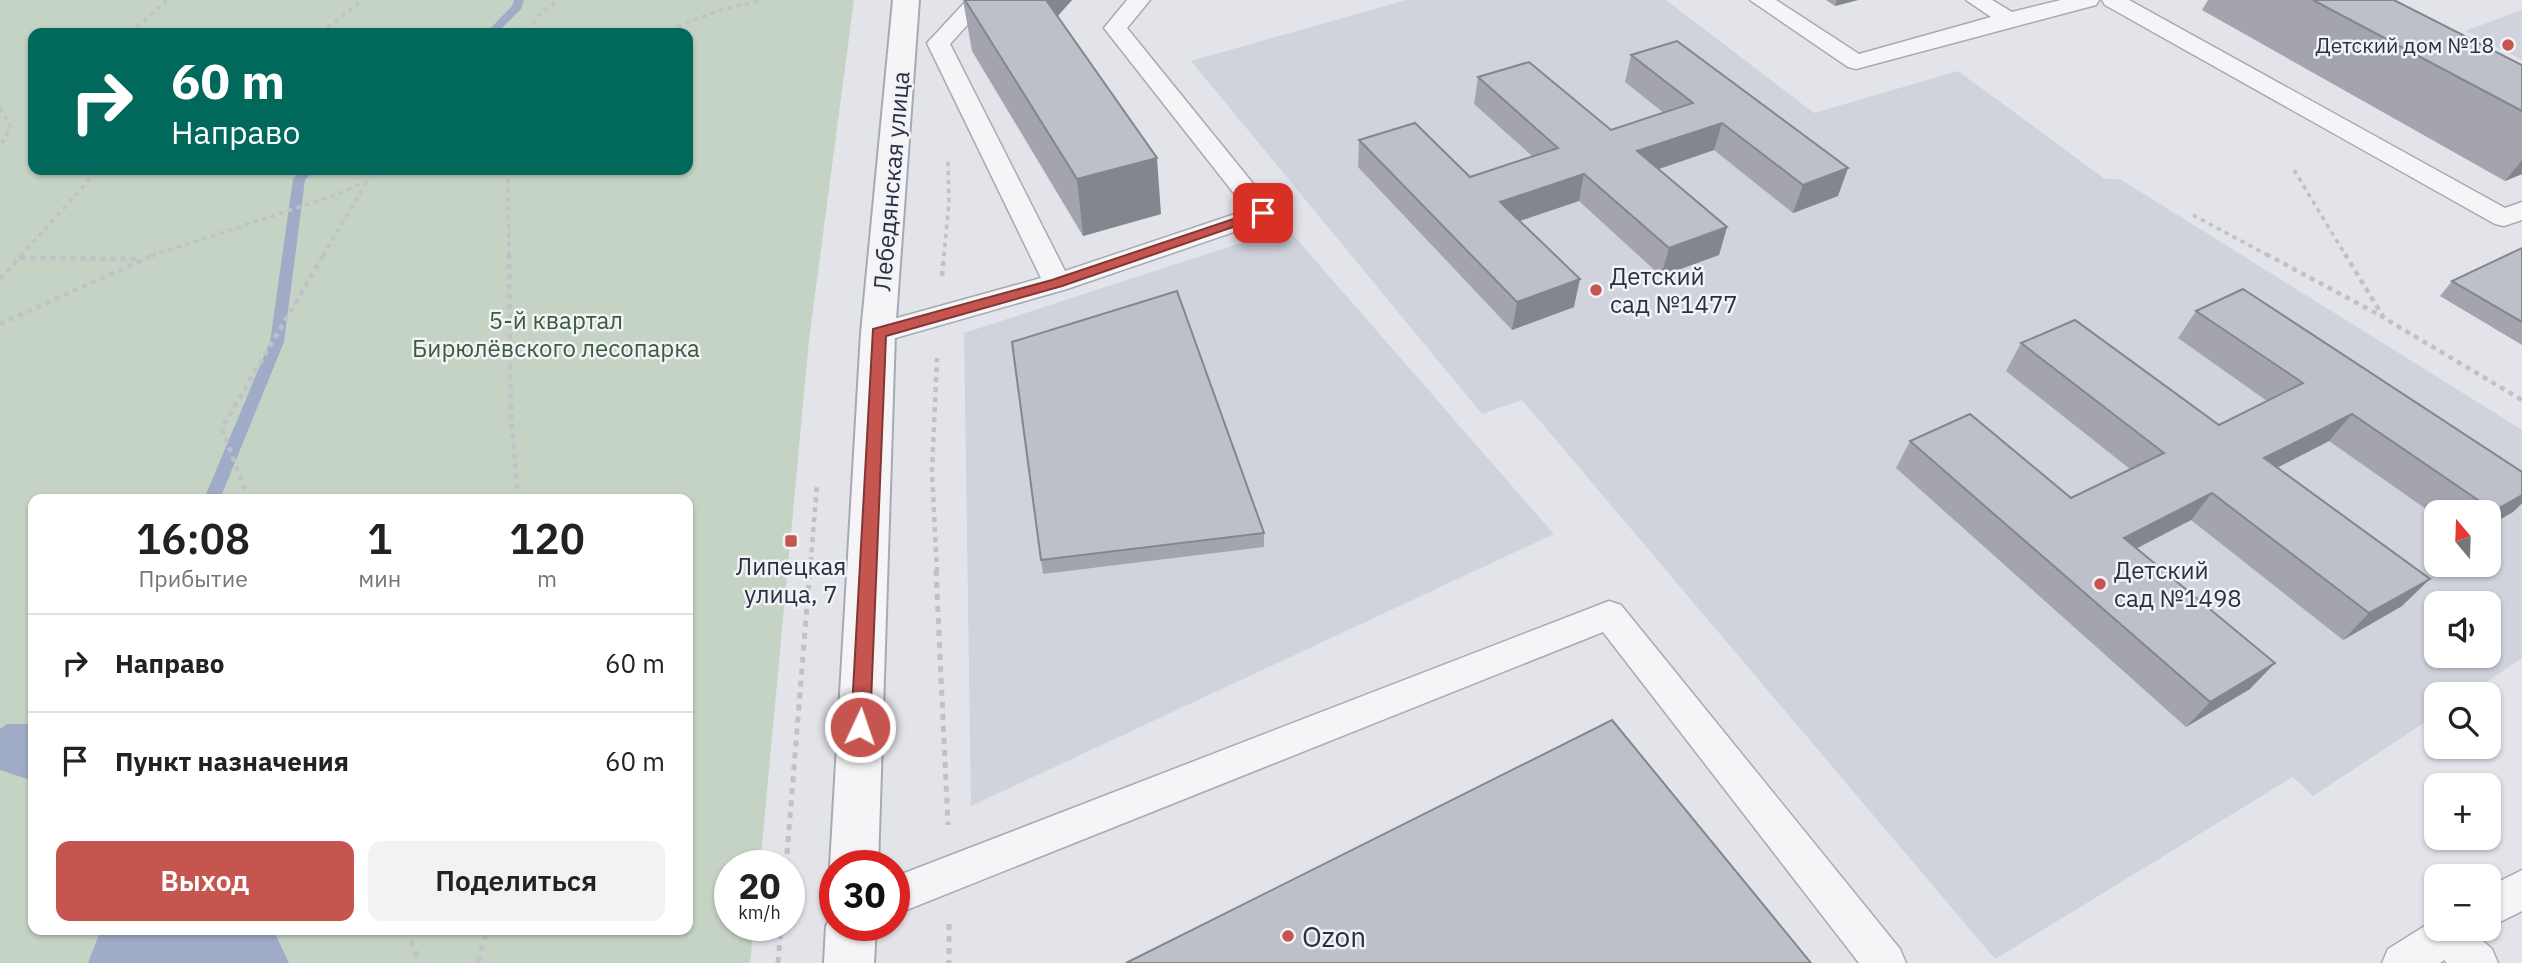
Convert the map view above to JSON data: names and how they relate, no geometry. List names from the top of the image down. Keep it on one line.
{"streets":{"street":["Лебедянская улица"]},"parks":["5-й квартал Бирюлёвского лесопарка"],"places":{"other":["Детский дом №18","Детский сад №1477","Детский сад №1498","Ozon"],"transit":["Липецкая улица, 7"]},"north":"top","page":{"turn":["60 m","Направо"],"eta":["16:08","Прибытие","1","мин","120","m"],"map_buttons":["+","−"],"list":[{"name":"Направо","value":"60 m"},{"name":"Пункт назначения","value":"60 m"}],"buttons":["Выход","Поделиться"],"speed":"20 km/h","limit":"30"}}
